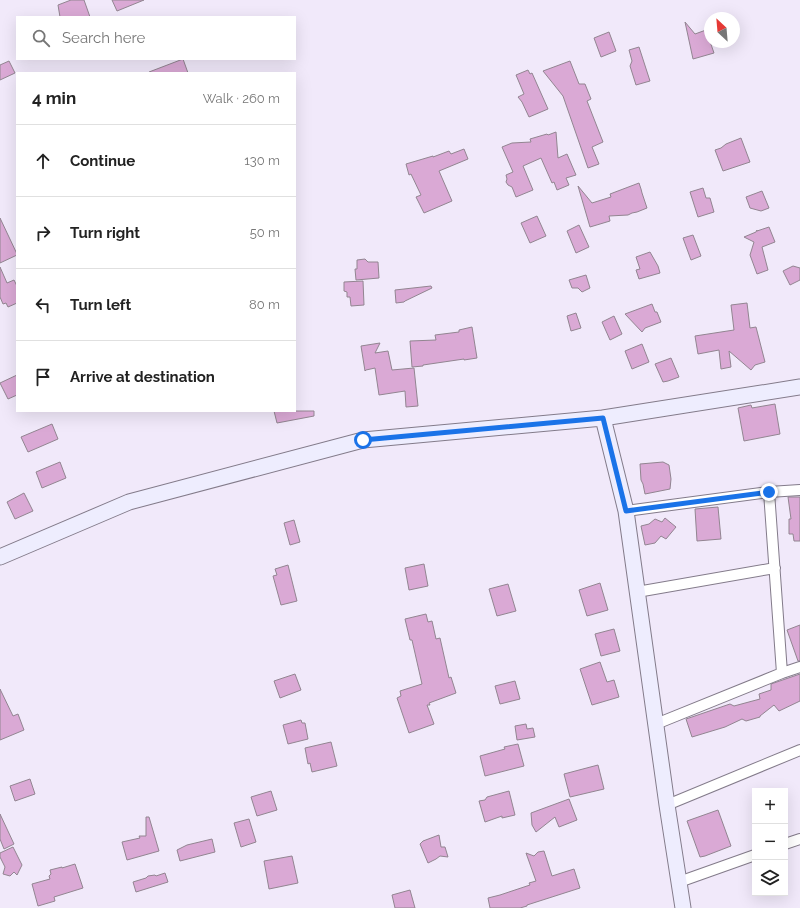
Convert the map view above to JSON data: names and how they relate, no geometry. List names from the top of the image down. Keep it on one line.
{"north":"top left","page":{"search":"Search here","heading":["4 min","Walk · 260 m"],"list":[["Continue","130 m"],["Turn right","50 m"],["Turn left","80 m"],"Arrive at destination"],"map_buttons":["+","−"]}}
